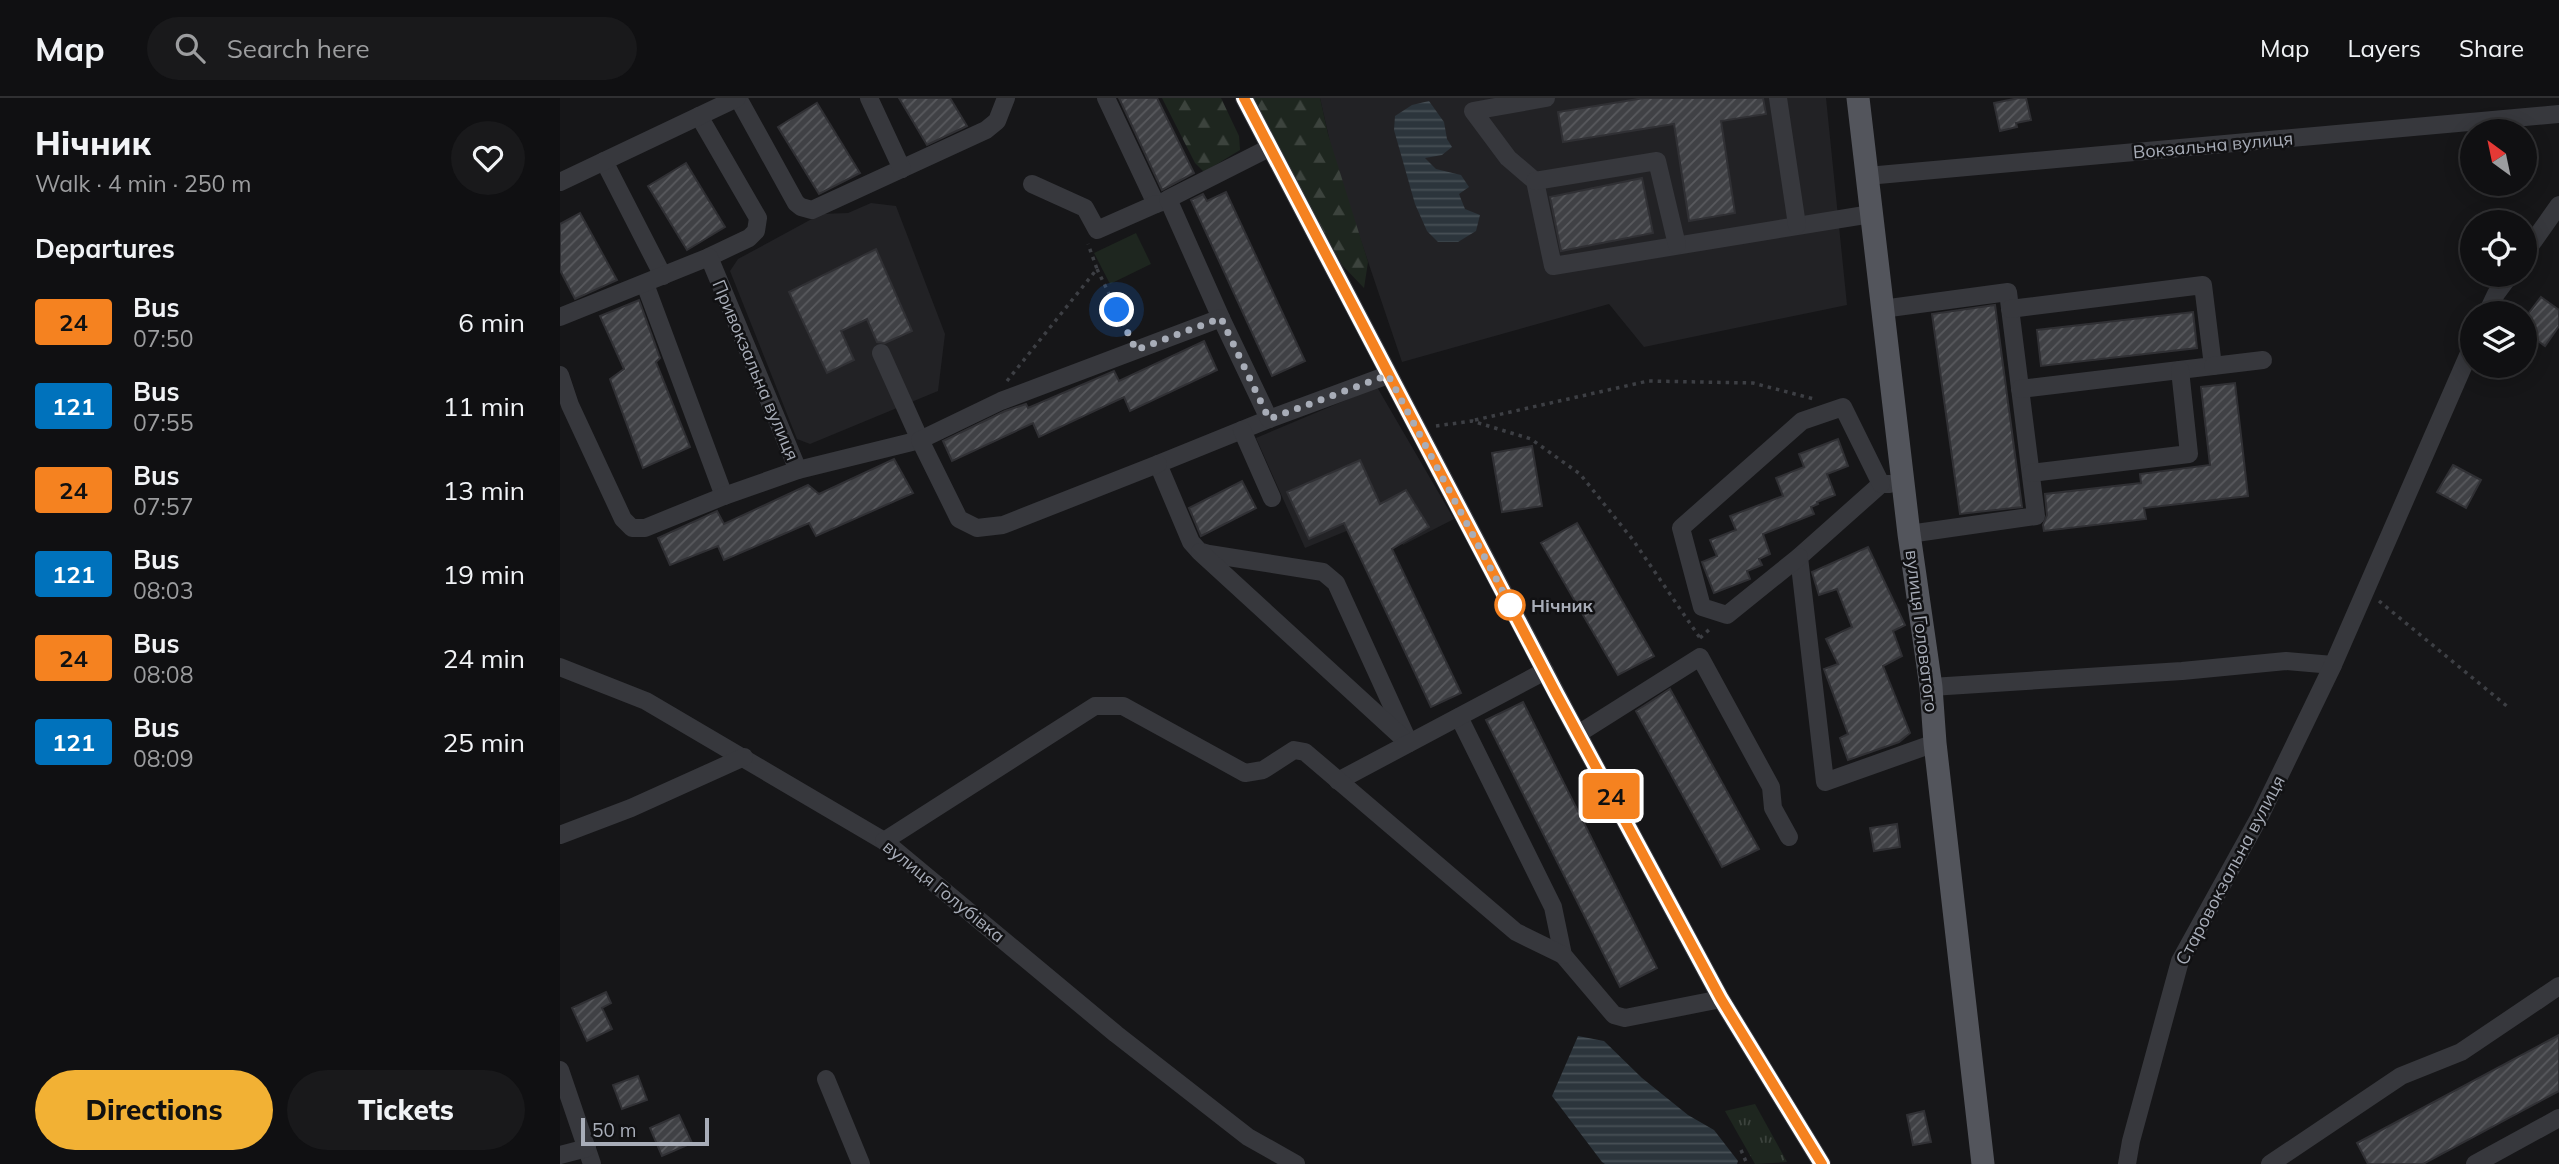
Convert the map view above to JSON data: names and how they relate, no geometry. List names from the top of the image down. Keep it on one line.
{"streets":{"main road":["вулиця Головатого"],"street":["Вокзальна вулиця","Привокзальна вулиця","Старовокзальна вулиця","вулиця Голубівка"]},"crossings":[["Вокзальна вулиця","вулиця Головатого"]],"places":["Нічник"],"lines":["bus line 24"],"scale_bar":"50 m","north":"top left","page":{"header":"Map","search":"Search here","nav":["Map","Layers","Share"],"heading":[["Нічник","Walk · 4 min · 250 m"],"Departures"],"on_map":"24","list":[{"mark":"24","name":"Bus","note":"07:50","value":"6 min"},{"mark":"121","name":"Bus","note":"07:55","value":"11 min"},{"mark":"24","name":"Bus","note":"07:57","value":"13 min"},{"mark":"121","name":"Bus","note":"08:03","value":"19 min"},{"mark":"24","name":"Bus","note":"08:08","value":"24 min"},{"mark":"121","name":"Bus","note":"08:09","value":"25 min"}],"buttons":["Directions","Tickets"],"scale":"50 m"}}
